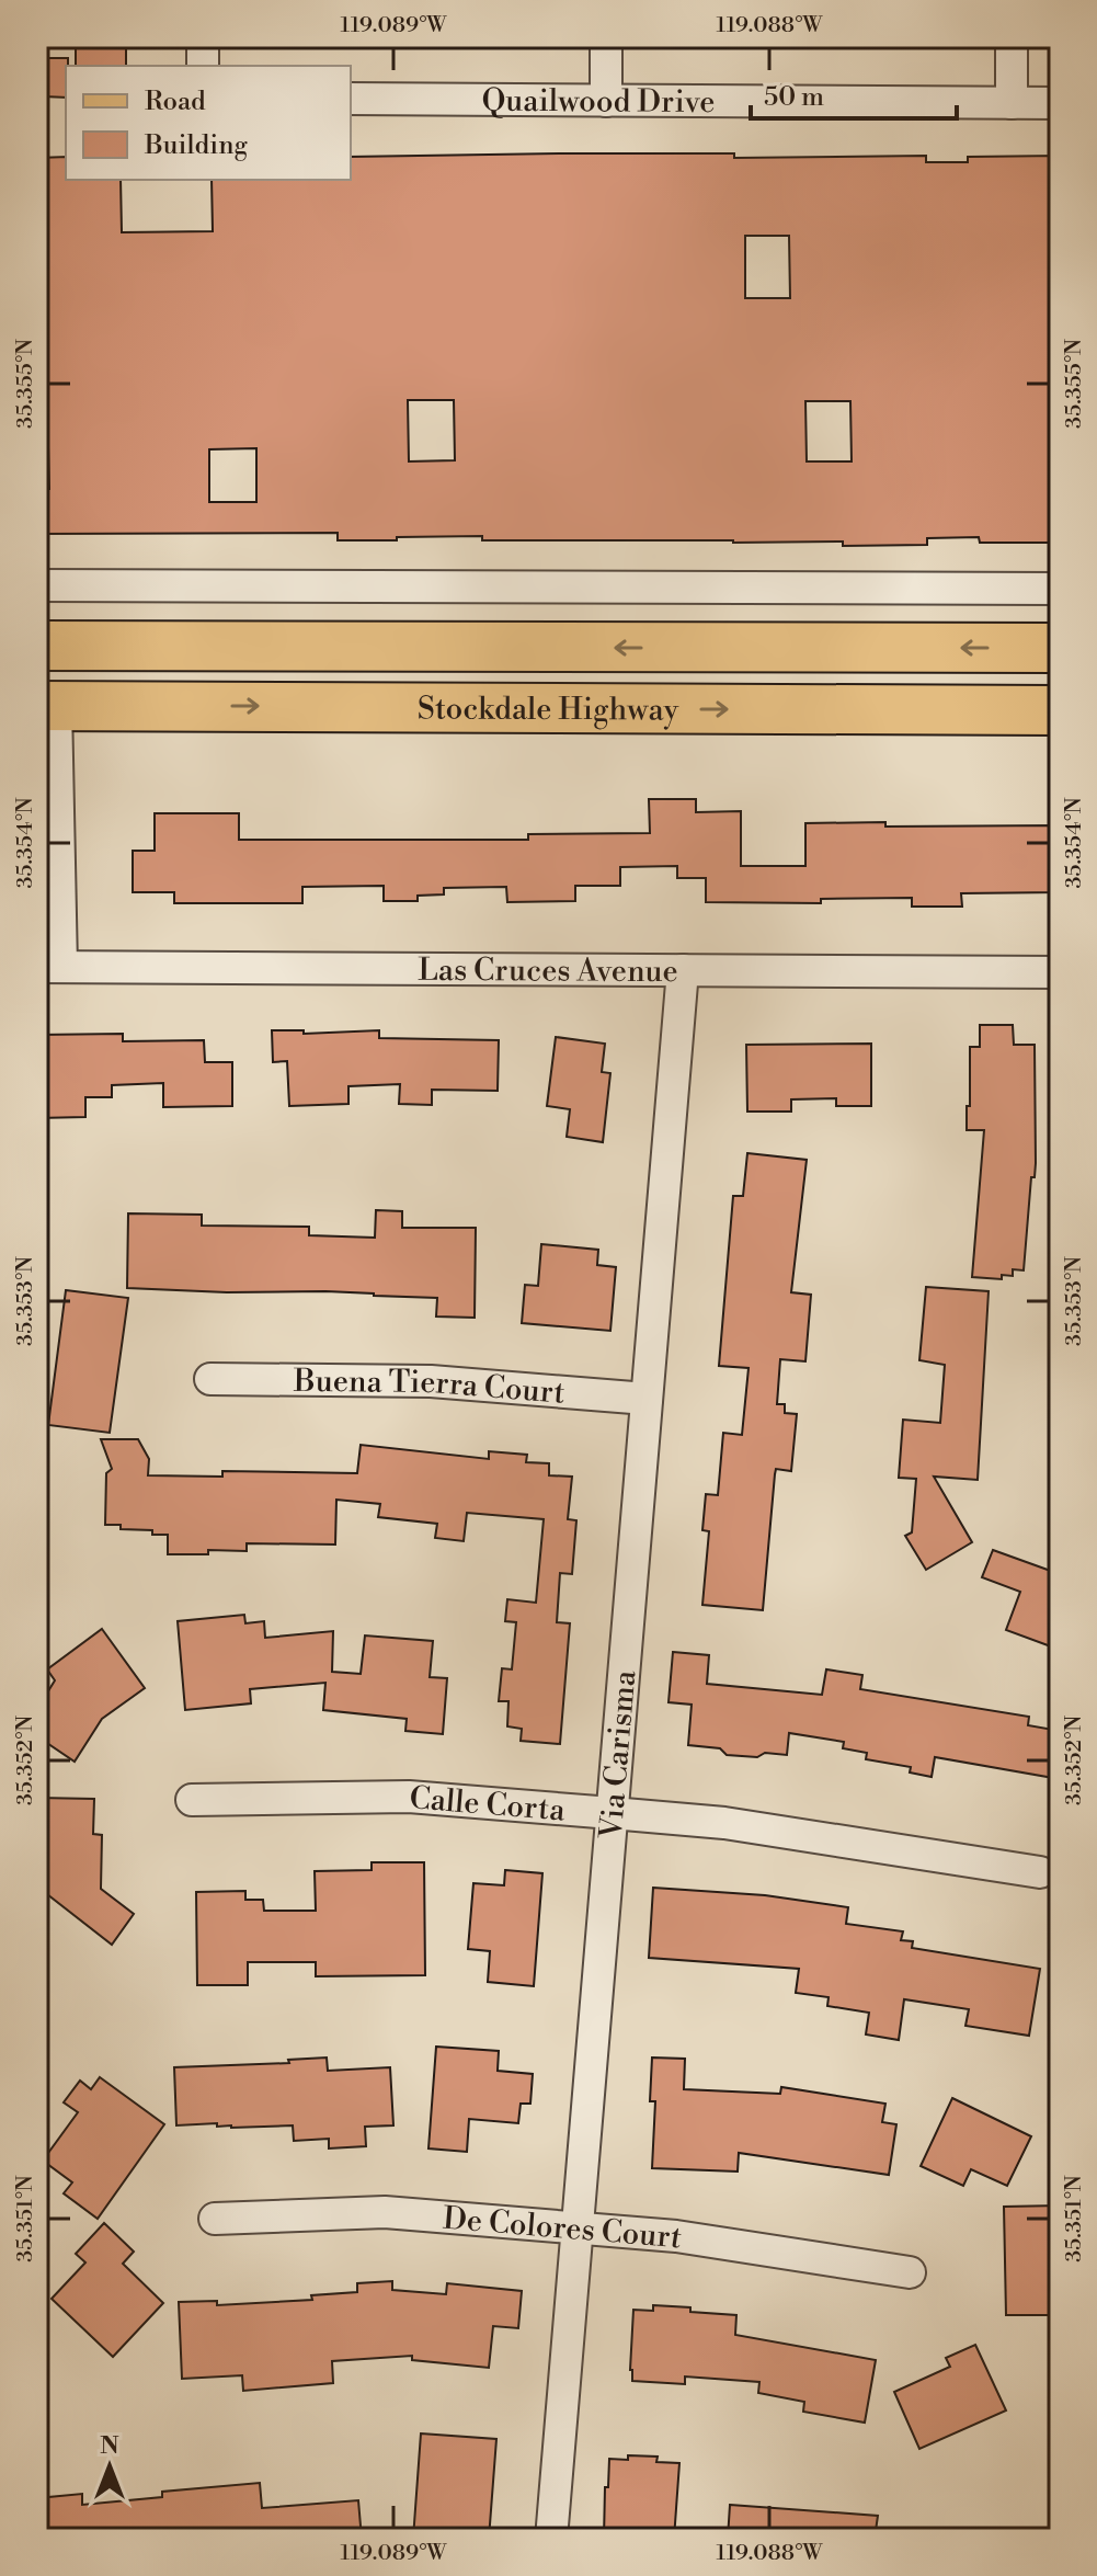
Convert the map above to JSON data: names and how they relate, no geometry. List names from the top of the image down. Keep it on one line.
{"streets":{"main road":["Stockdale Highway"],"street":["Quailwood Drive","Las Cruces Avenue","Buena Tierra Court","Via Carisma","Calle Corta","De Colores Court"]},"crossings":[["Las Cruces Avenue","Via Carisma"],["Buena Tierra Court","Via Carisma"],["Via Carisma","Calle Corta"],["Via Carisma","De Colores Court"]],"legend":["Road","Building"],"scale_bar":"50 m","north":"top","coordinates":["119.089°W","119.088°W","35.355°N","35.354°N","35.353°N","35.352°N","35.351°N"]}
